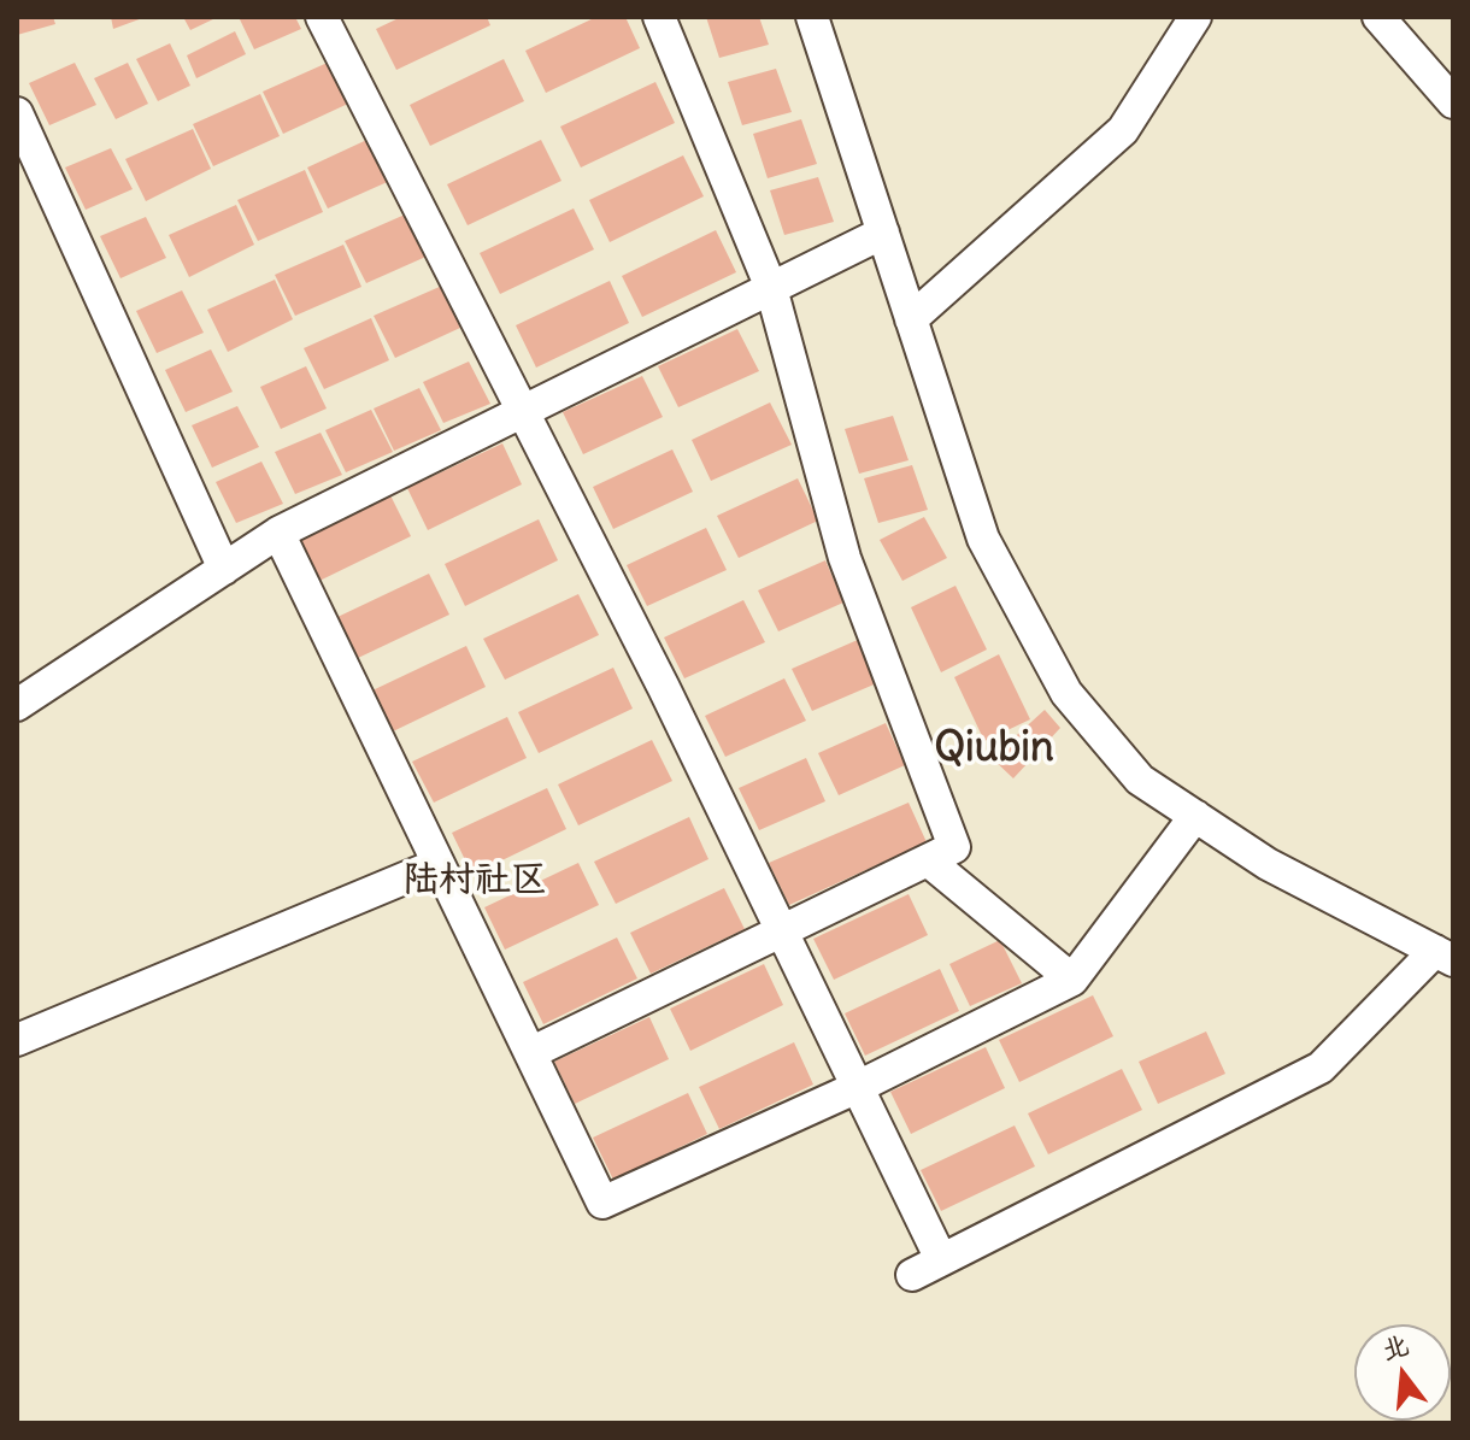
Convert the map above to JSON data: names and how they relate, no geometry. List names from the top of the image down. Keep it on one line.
{"districts":["Qiubin","陆村社区"],"north":"top"}
